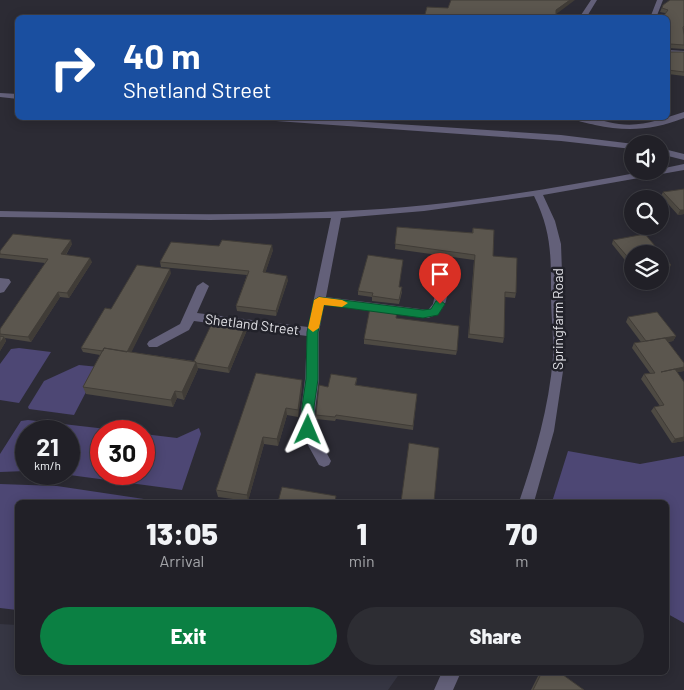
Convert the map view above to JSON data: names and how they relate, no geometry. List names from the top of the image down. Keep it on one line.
{"streets":{"street":["Springfarm Road","Shetland Street"]},"page":{"turn":["40 m","Shetland Street"],"speed":"21 km/h","limit":"30","eta":["13:05","Arrival","1","min","70","m"],"buttons":["Exit","Share"]}}
